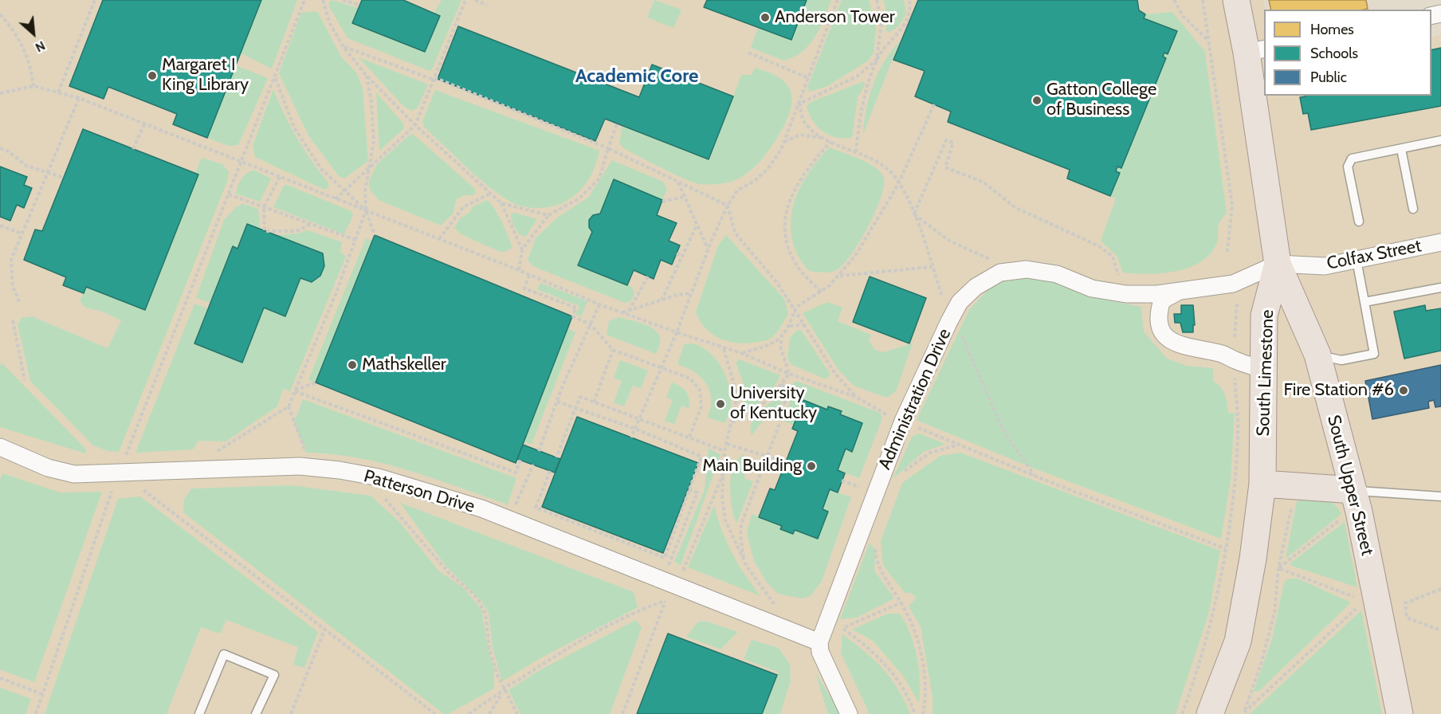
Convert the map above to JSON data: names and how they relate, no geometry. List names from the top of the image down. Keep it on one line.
{"streets":{"main road":["South Limestone","South Upper Street"],"street":["Colfax Street","Administration Drive","Patterson Drive"]},"crossings":[["Colfax Street","South Limestone"],["Colfax Street","Administration Drive"],["Colfax Street","South Upper Street"],["South Limestone","Administration Drive"],["South Limestone","South Upper Street"],["Administration Drive","South Upper Street"],["Administration Drive","Patterson Drive"]],"districts":["Academic Core"],"places":["Anderson Tower","Margaret I King Library","Gatton College of Business","Mathskeller","Fire Station #6","University of Kentucky","Main Building"],"legend":["Homes","Schools","Public"],"north":"bottom right"}
